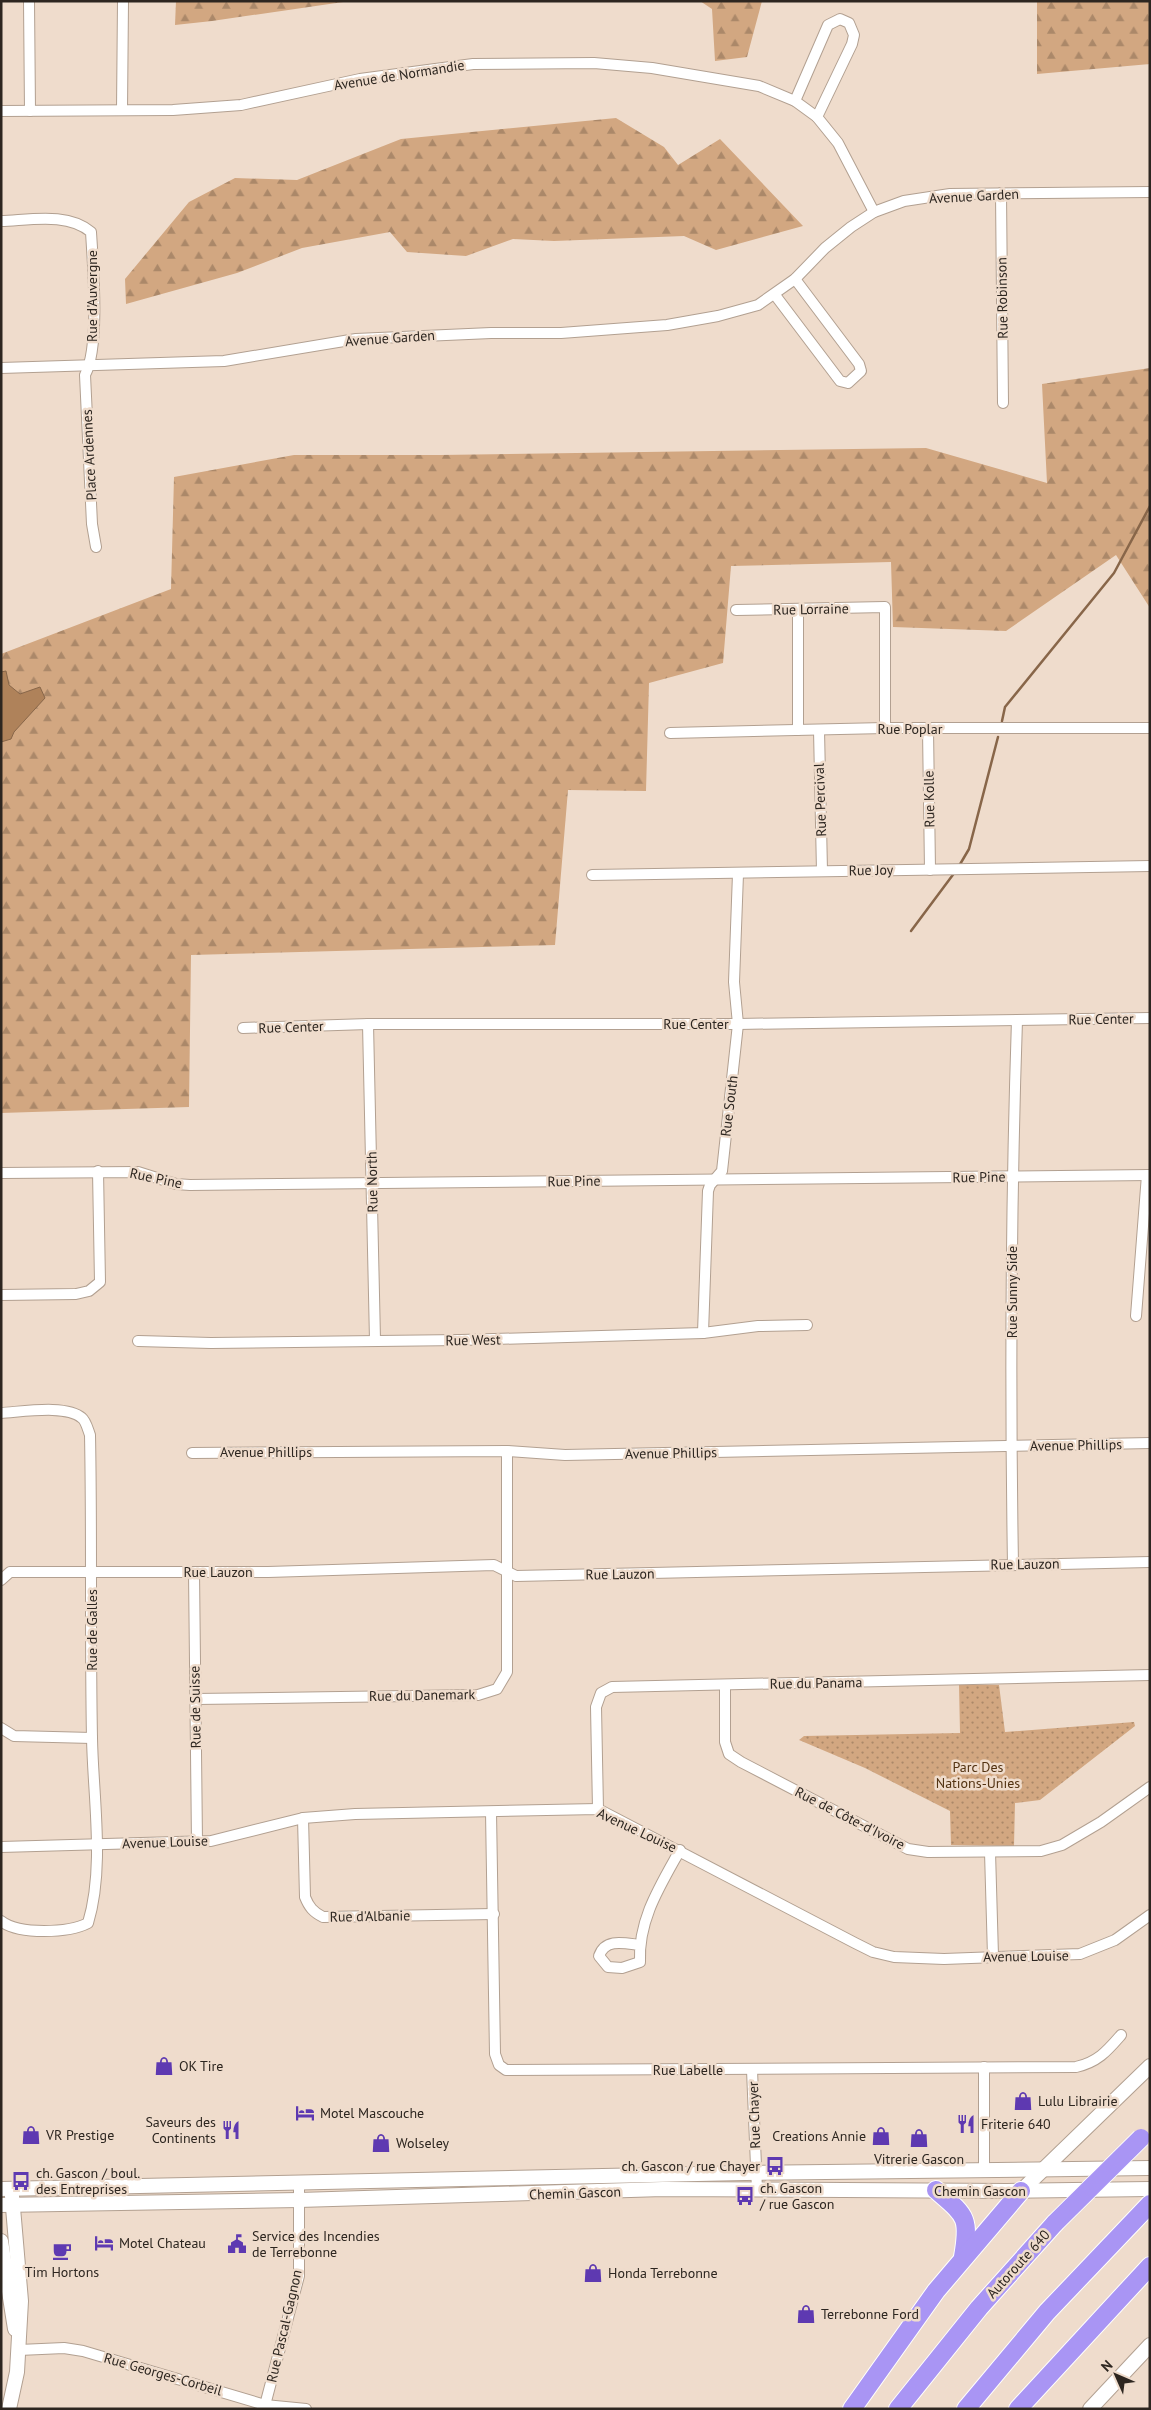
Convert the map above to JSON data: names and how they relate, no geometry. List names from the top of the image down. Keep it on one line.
{"streets":{"highway":["Autoroute 640"],"main road":["Chemin Gascon"],"street":["Avenue de Normandie","Avenue Garden","Rue d'Auvergne","Rue Robinson","Place Ardennes","Rue Lorraine","Rue Poplar","Rue Kolle","Rue Percival","Rue Joy","Rue Center","Rue South","Rue Pine","Rue North","Rue Sunny Side","Rue West","Avenue Phillips","Rue Lauzon","Rue de Galles","Rue du Panama","Rue du Danemark","Rue de Suisse","Rue de Côte-d'Ivoire","Avenue Louise","Rue d'Albanie","Rue Labelle","Rue Chayer","Rue Pascal-Gagnon","Rue Georges-Corbeil"]},"crossings":[["Avenue de Normandie","Avenue Garden"],["Avenue Garden","Rue d'Auvergne"],["Avenue Garden","Rue Robinson"],["Avenue Garden","Place Ardennes"],["Rue d'Auvergne","Place Ardennes"],["Rue Lorraine","Rue Poplar"],["Rue Poplar","Rue Kolle"],["Rue Poplar","Rue Percival"],["Rue Kolle","Rue Joy"],["Rue Percival","Rue Joy"],["Rue Joy","Rue South"],["Rue Center","Rue South"],["Rue Center","Rue North"],["Rue Center","Rue Sunny Side"],["Rue South","Rue Pine"],["Rue South","Rue West"],["Rue Pine","Rue North"],["Rue Pine","Rue Sunny Side"],["Rue North","Rue West"],["Rue Sunny Side","Avenue Phillips"],["Rue Sunny Side","Rue Lauzon"],["Avenue Phillips","Rue du Danemark"],["Rue Lauzon","Rue de Galles"],["Rue Lauzon","Rue du Danemark"],["Rue Lauzon","Rue de Suisse"],["Rue de Galles","Avenue Louise"],["Rue du Panama","Rue de Côte-d'Ivoire"],["Rue du Panama","Avenue Louise"],["Rue du Danemark","Rue de Suisse"],["Rue de Suisse","Avenue Louise"],["Avenue Louise","Rue d'Albanie"],["Avenue Louise","Rue Labelle"],["Rue d'Albanie","Rue Labelle"],["Rue Labelle","Rue Chayer"],["Rue Chayer","Chemin Gascon"],["Chemin Gascon","Rue Pascal-Gagnon"],["Rue Pascal-Gagnon","Rue Georges-Corbeil"]],"parks":["Parc Des Nations-Unies"],"places":{"shop":["OK Tire","Lulu Librairie","VR Prestige","Creations Annie","Vitrerie Gascon","Wolseley","Honda Terrebonne","Terrebonne Ford"],"hotel":["Motel Mascouche","Motel Chateau"],"restaurant":["Friterie 640","Saveurs des Continents"],"bus stop":["ch. Gascon / rue Chayer","ch. Gascon / boul. des Entreprises","ch. Gascon / rue Gascon"],"public building":["Service des Incendies de Terrebonne"],"cafe":["Tim Hortons"]},"north":"top left"}
